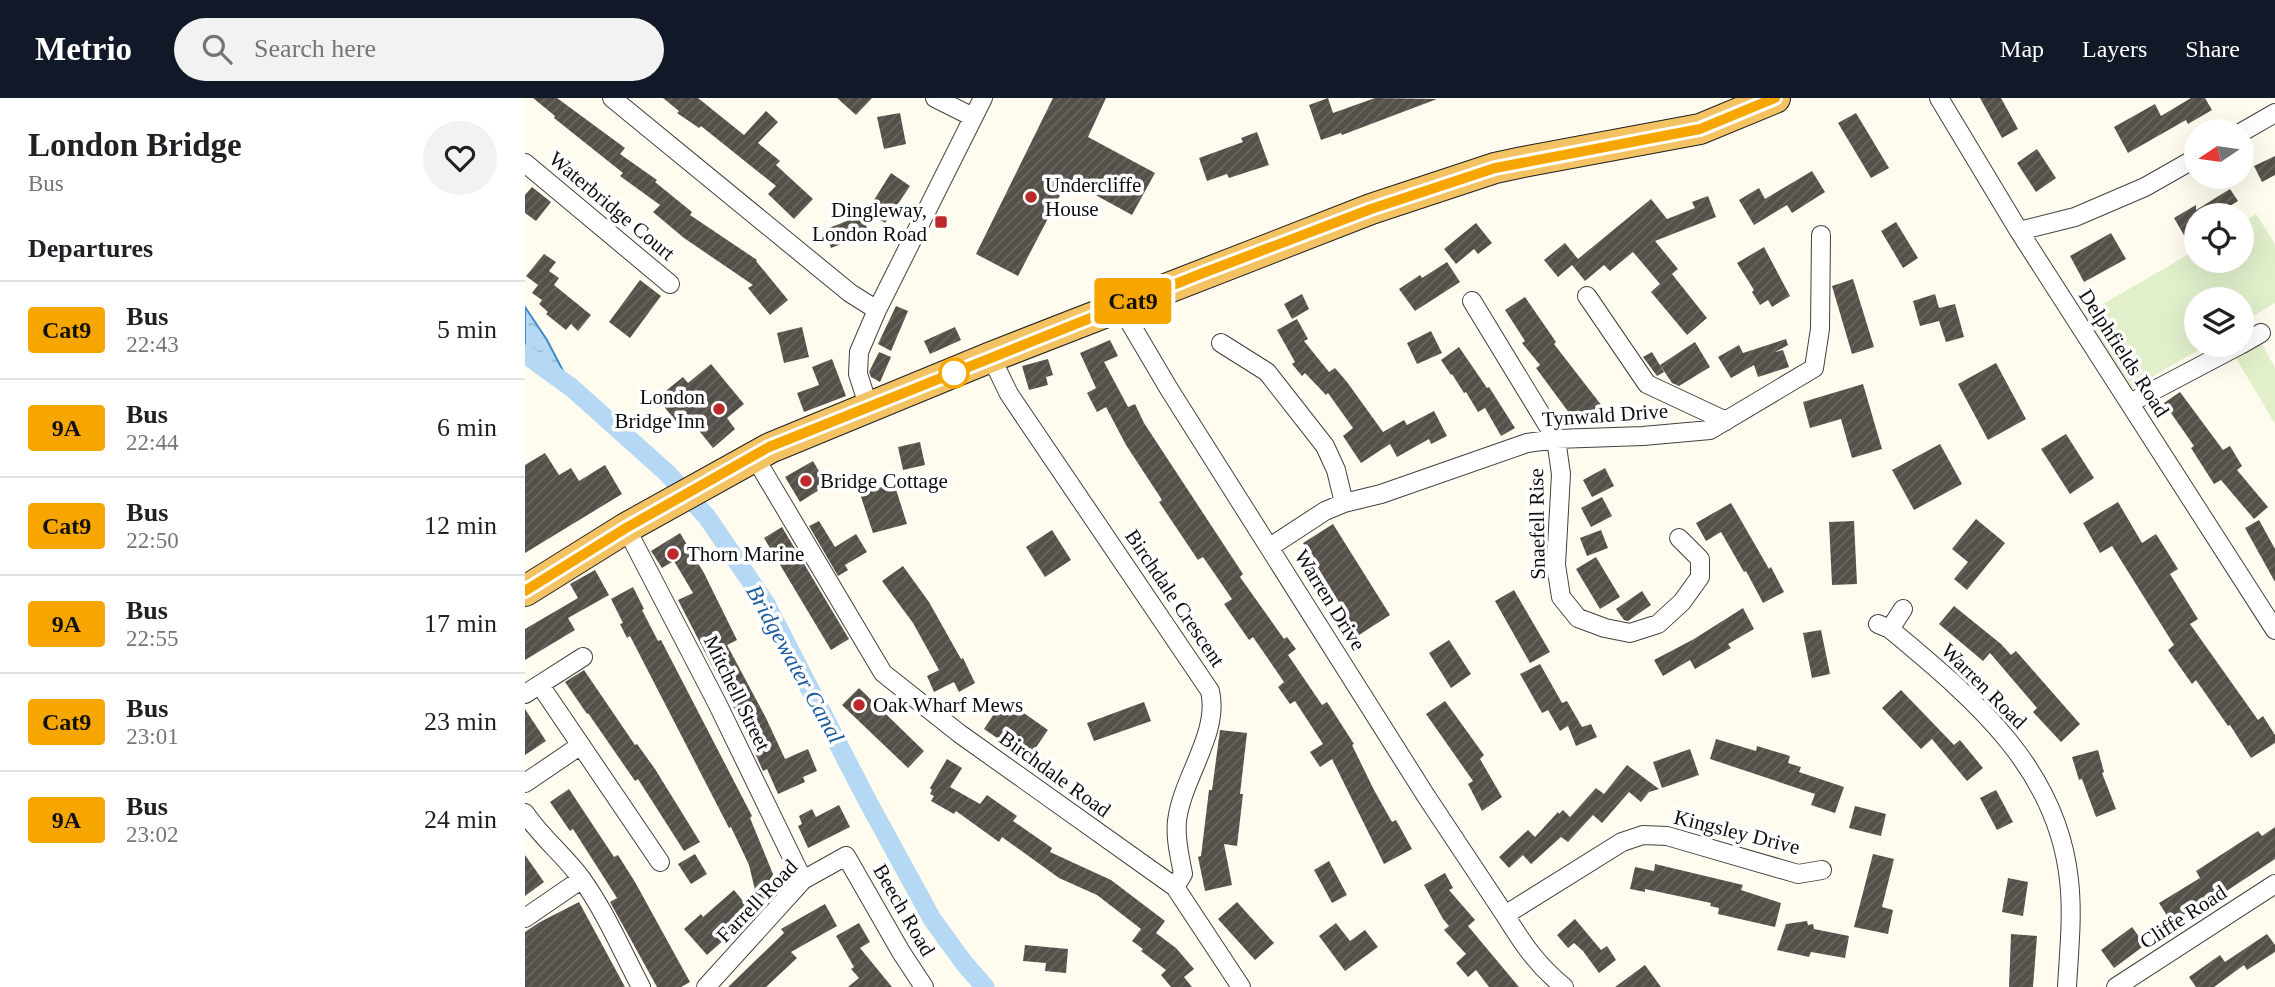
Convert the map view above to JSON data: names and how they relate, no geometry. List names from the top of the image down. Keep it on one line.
{"streets":{"street":["Waterbridge Court","Delphfields Road","Tynwald Drive","Snaefell Rise","Birchdale Crescent","Warren Drive","Warren Road","Mitchell Street","Birchdale Road","Kingsley Drive","Farrell Road","Beech Road","Cliffe Road"]},"crossings":[["Tynwald Drive","Snaefell Rise"],["Tynwald Drive","Warren Drive"],["Birchdale Crescent","Birchdale Road"],["Warren Drive","Kingsley Drive"],["Mitchell Street","Farrell Road"],["Farrell Road","Beech Road"]],"water":["Bridgewater Canal"],"places":{"other":["Undercliffe House","London Bridge Inn","Bridge Cottage","Thorn Marine","Oak Wharf Mews"],"transit":["Dingleway, London Road"]},"lines":["bus line Cat9"],"north":"left","page":{"header":"Metrio","search":"Search here","nav":["Map","Layers","Share"],"heading":[["London Bridge","Bus"],"Departures"],"on_map":"Cat9","list":[{"mark":"Cat9","name":"Bus","note":"22:43","value":"5 min"},{"mark":"9A","name":"Bus","note":"22:44","value":"6 min"},{"mark":"Cat9","name":"Bus","note":"22:50","value":"12 min"},{"mark":"9A","name":"Bus","note":"22:55","value":"17 min"},{"mark":"Cat9","name":"Bus","note":"23:01","value":"23 min"},{"mark":"9A","name":"Bus","note":"23:02","value":"24 min"}]}}
